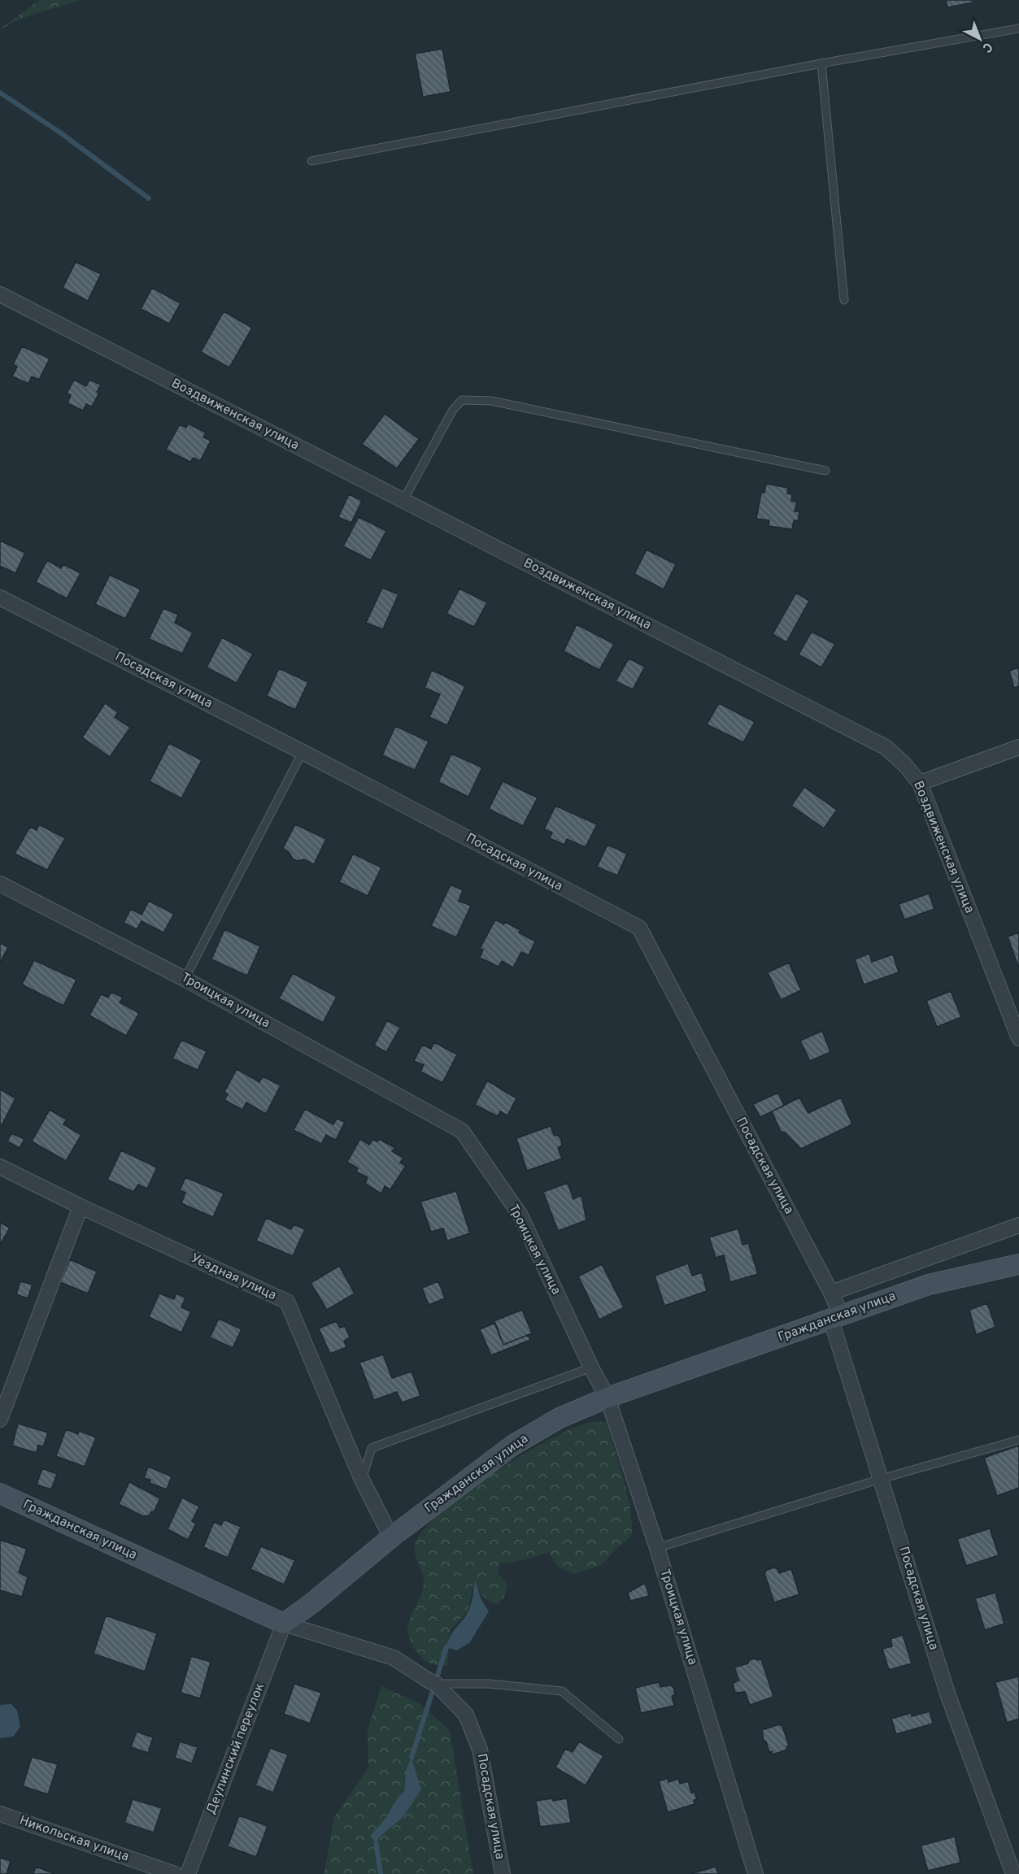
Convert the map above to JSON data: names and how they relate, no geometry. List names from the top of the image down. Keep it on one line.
{"streets":{"street":["Воздвиженская улица","Посадская улица","Троицкая улица","Уездная улица","Гражданская улица","Деулинский переулок","Никольская улица"]},"crossings":[["Посадская улица","Гражданская улица"],["Посадская улица","Деулинский переулок"],["Троицкая улица","Гражданская улица"],["Уездная улица","Гражданская улица"],["Гражданская улица","Деулинский переулок"]],"north":"bottom right"}
